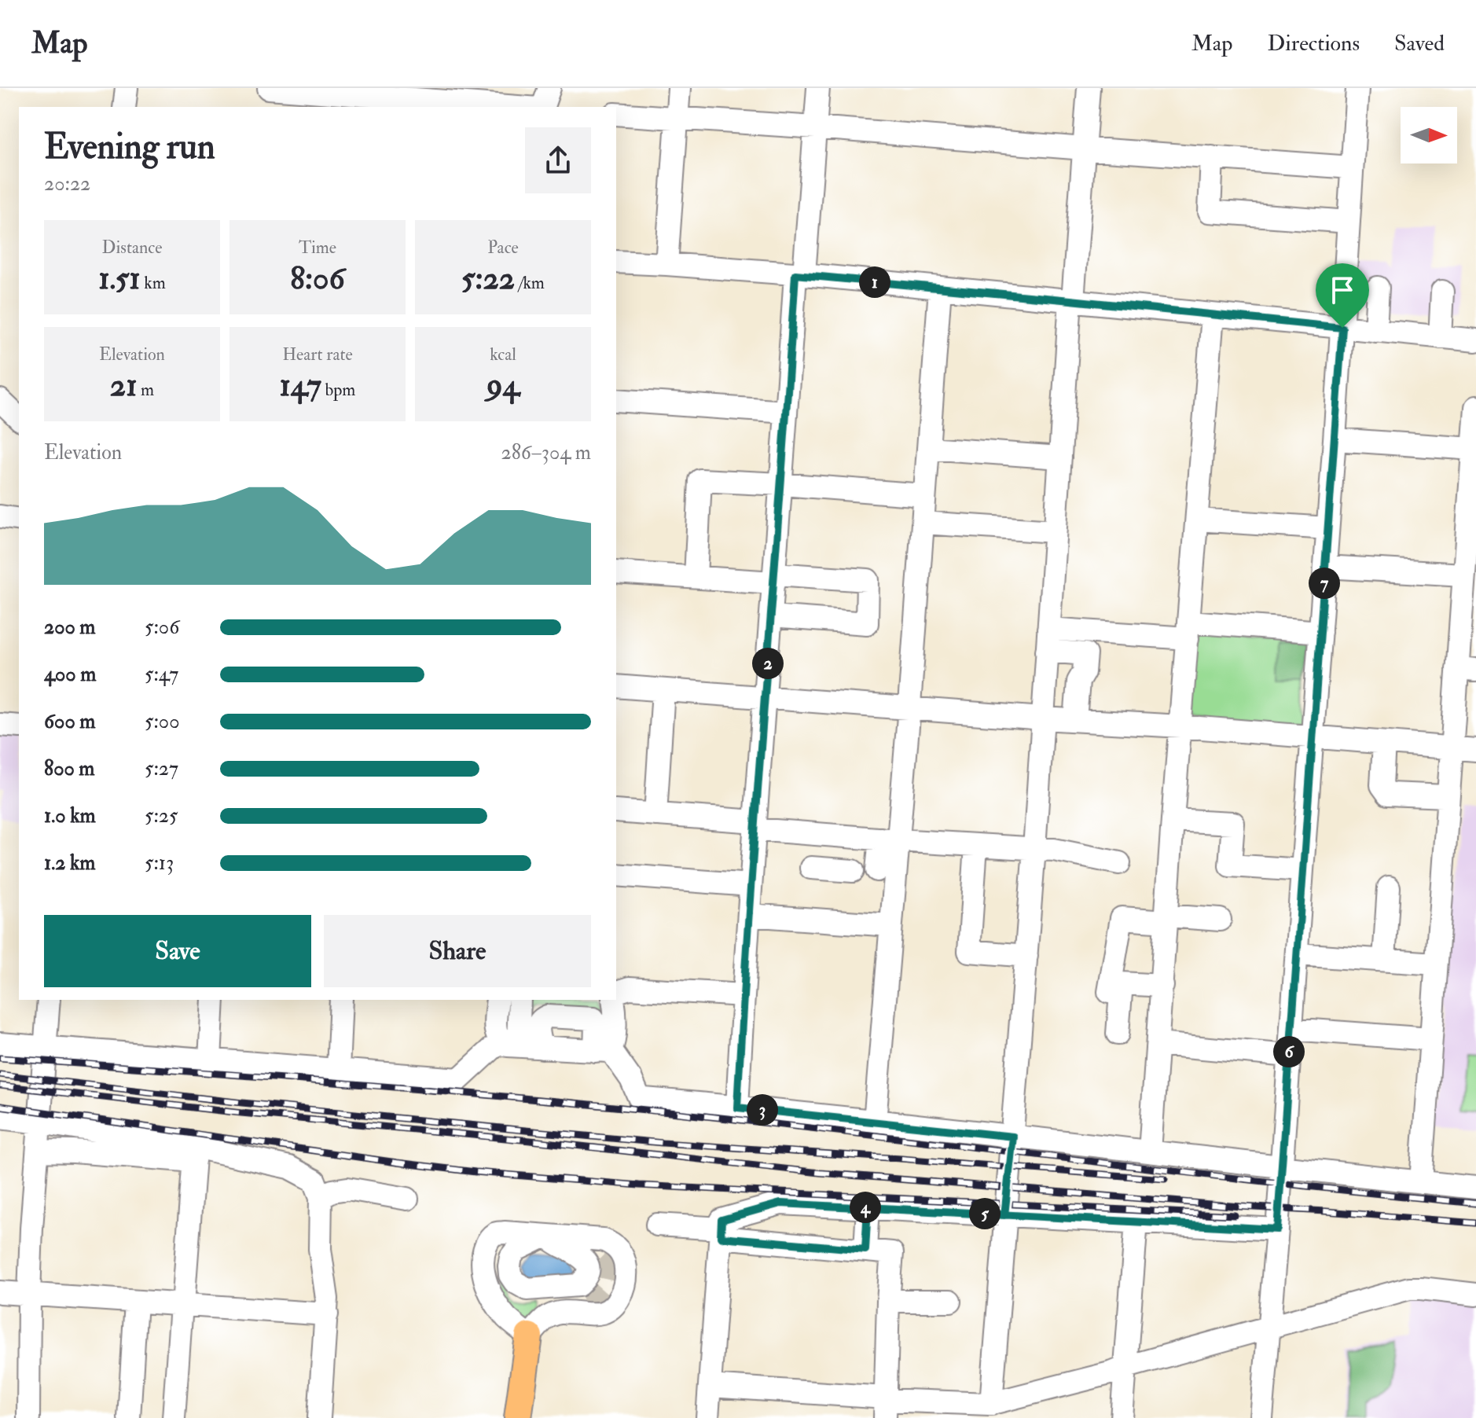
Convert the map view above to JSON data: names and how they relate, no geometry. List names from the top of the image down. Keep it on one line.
{"north":"right","page":{"header":"Map","nav":["Map","Directions","Saved"],"heading":["Evening run","20:22"],"stats":[["Distance","1.51 km"],["Time","8:06"],["Pace","5:22 /km"],["Elevation","21 m"],["Heart rate","147 bpm"],["kcal","94"]],"pins":["1","7","2","6","3","4","5"],"chart":["Elevation","286–304 m"],"list":[{"name":"200 m","note":"5:06"},{"name":"400 m","note":"5:47"},{"name":"600 m","note":"5:00"},{"name":"800 m","note":"5:27"},{"name":"1.0 km","note":"5:25"},{"name":"1.2 km","note":"5:13"}],"buttons":["Save","Share"]}}
